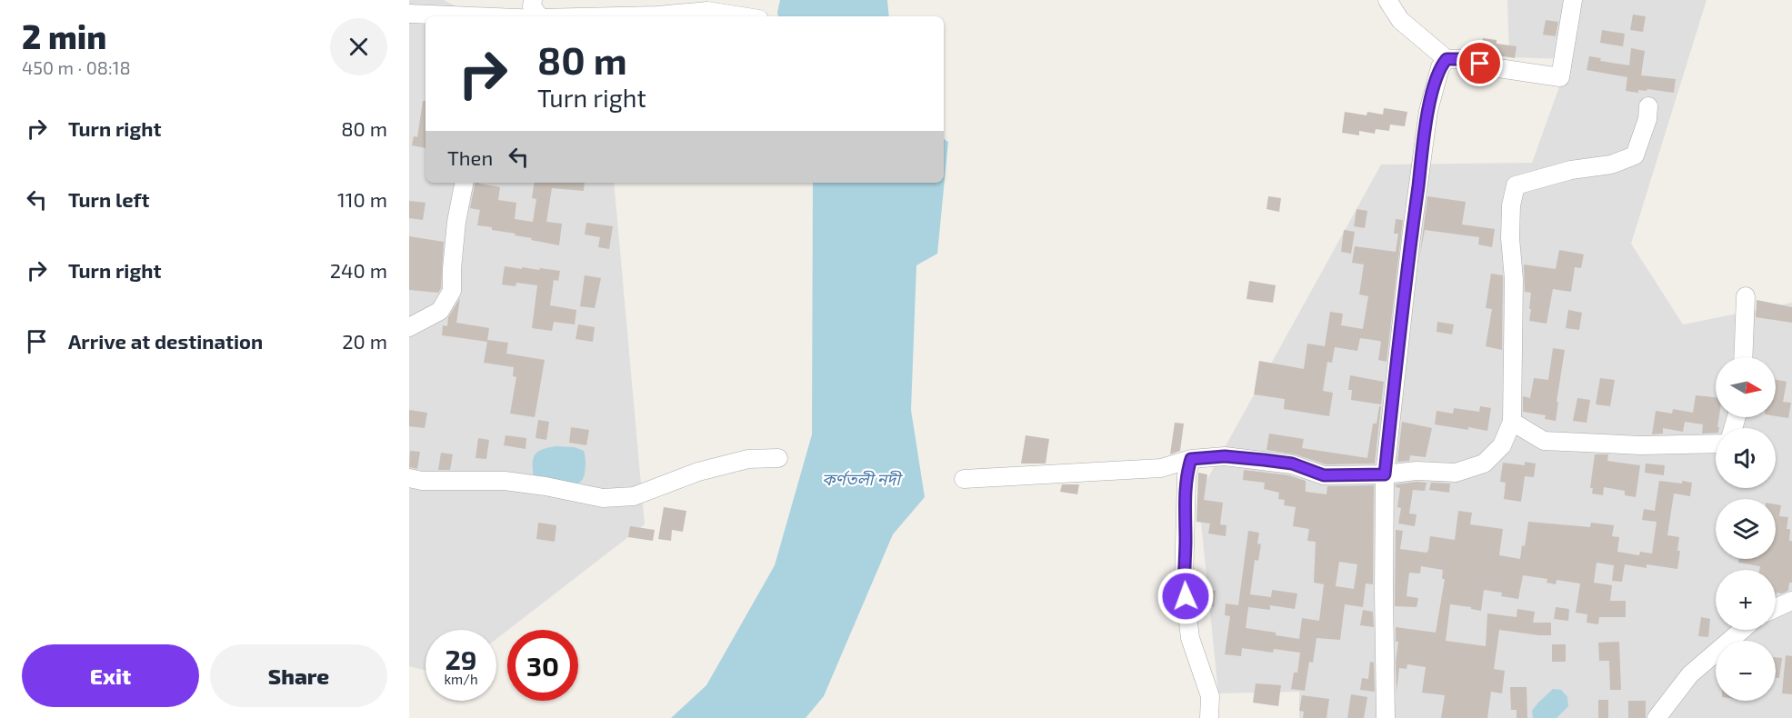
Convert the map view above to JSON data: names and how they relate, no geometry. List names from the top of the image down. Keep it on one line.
{"water":["কর্ণতলী নদী"],"north":"right","page":{"heading":["2 min","450 m · 08:18"],"turn":["80 m","Turn right"],"list":[{"name":"Turn right","value":"80 m"},{"name":"Turn left","value":"110 m"},{"name":"Turn right","value":"240 m"},{"name":"Arrive at destination","value":"20 m"}],"then":"Then","map_buttons":["+","−"],"speed":"29 km/h","limit":"30","buttons":["Exit","Share"]}}
